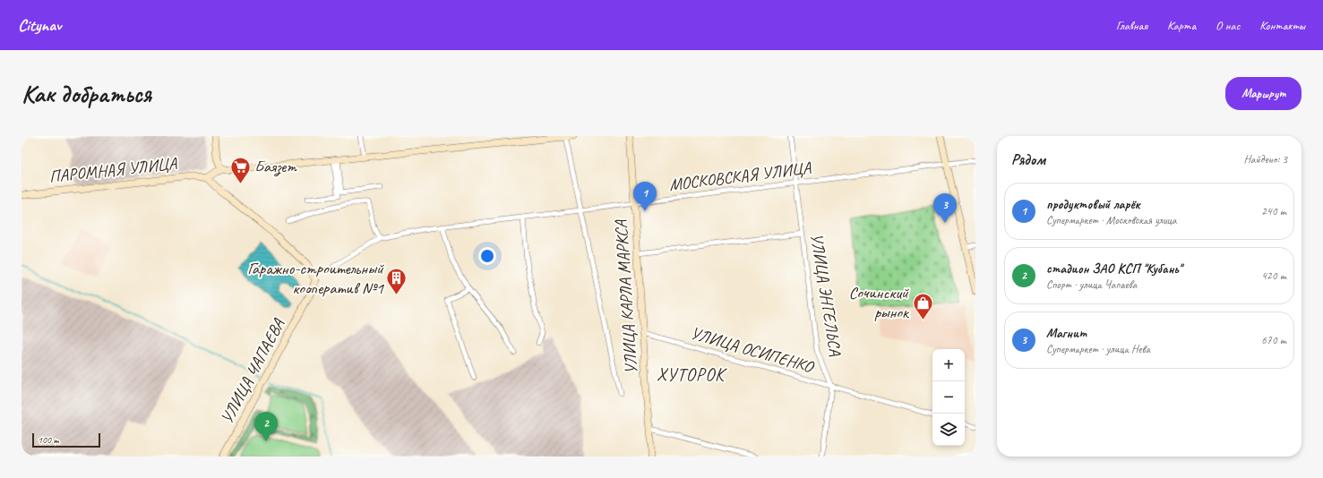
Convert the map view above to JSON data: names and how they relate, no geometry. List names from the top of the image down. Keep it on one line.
{"streets":{"main road":["ПАРОМНАЯ УЛИЦА","УЛИЦА КАРЛА МАРКСА","УЛИЦА ЧАПАЕВА"],"street":["МОСКОВСКАЯ УЛИЦА","УЛИЦА ЭНГЕЛЬСА","УЛИЦА ОСИПЕНКО"]},"crossings":[["ПАРОМНАЯ УЛИЦА","УЛИЦА ЧАПАЕВА"],["МОСКОВСКАЯ УЛИЦА","УЛИЦА ЭНГЕЛЬСА"],["МОСКОВСКАЯ УЛИЦА","УЛИЦА КАРЛА МАРКСА"],["УЛИЦА ЭНГЕЛЬСА","УЛИЦА ОСИПЕНКО"],["УЛИЦА КАРЛА МАРКСА","УЛИЦА ОСИПЕНКО"]],"districts":["ХУТОРОК"],"places":{"supermarket":["Баязет"],"building":["Гаражно-строительный кооператив №1"],"shop":["Сочинский рынок"]},"scale_bar":"100 m","page":{"header":"Citynav","nav":["Главная","Карта","О нас","Контакты"],"buttons":"Маршрут","title":"Как добраться","heading":["Рядом","Найдено: 3"],"pins":["1","3","2"],"list":[{"mark":"1","name":"продуктовый ларёк","note":"Супермаркет · Московская улица","value":"240 m"},{"mark":"2","name":"стадион ЗАО КСП \"Кубань\"","note":"Спорт · улица Чапаева","value":"420 m"},{"mark":"3","name":"Магнит","note":"Супермаркет · улица Нева","value":"670 m"}],"map_buttons":["+","−"],"scale":"100 m"}}
